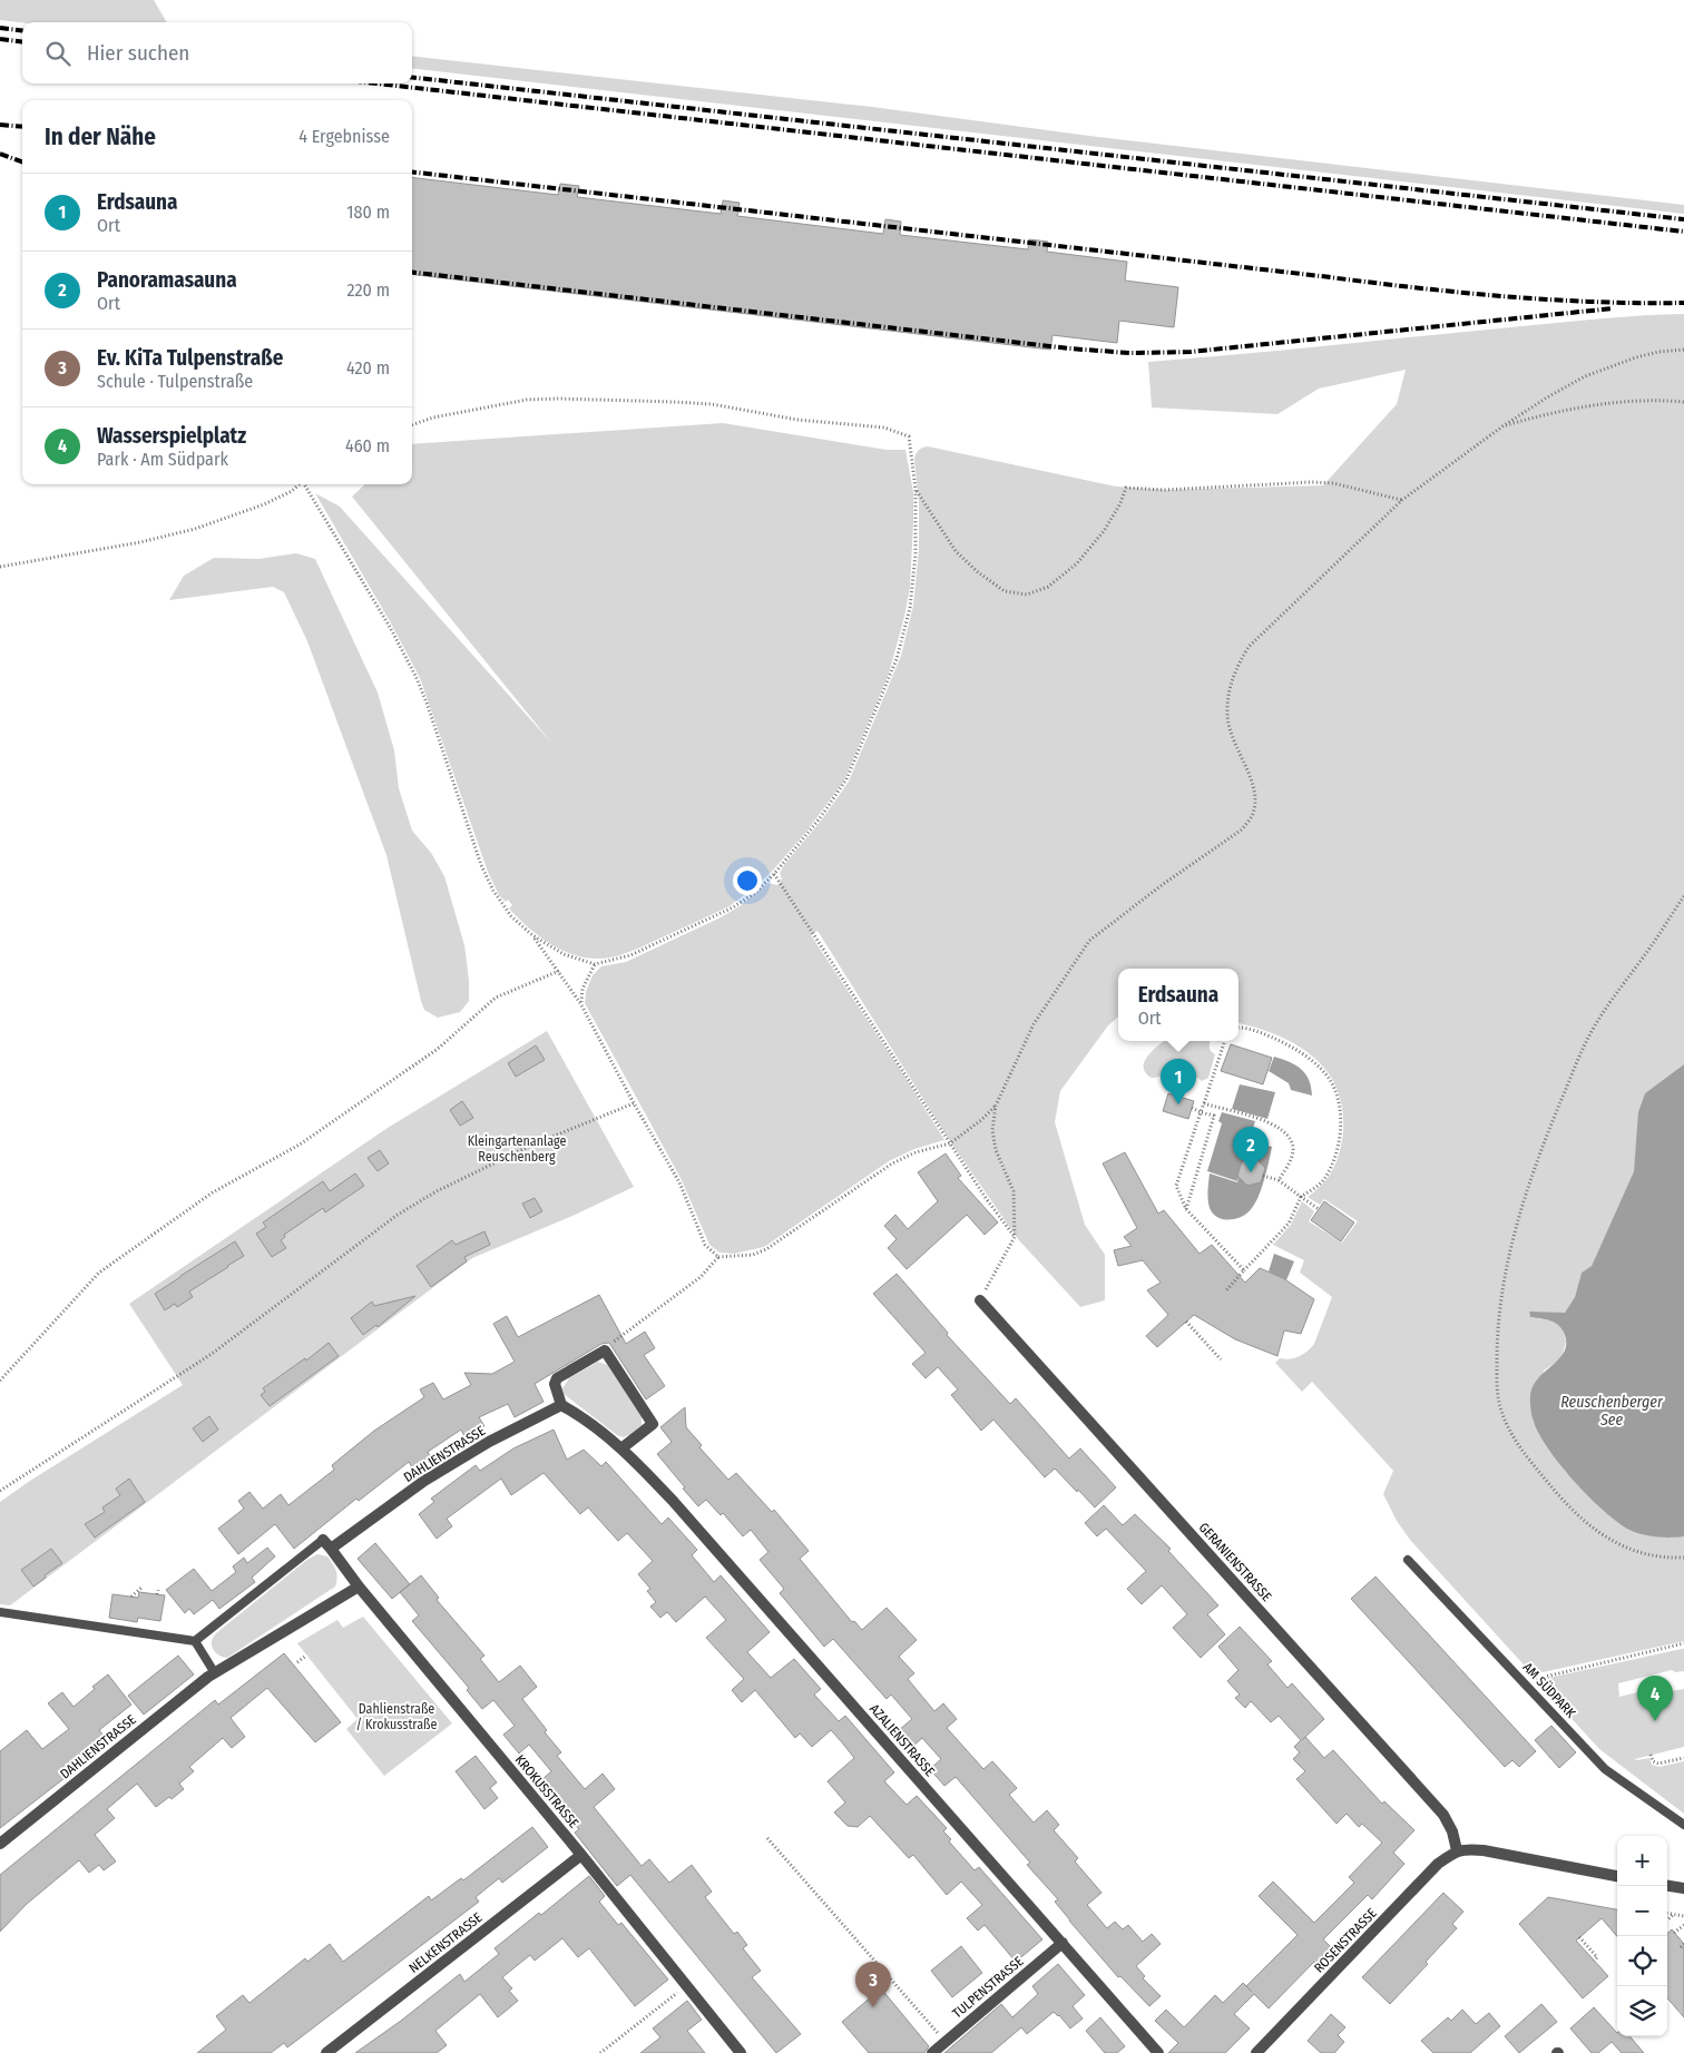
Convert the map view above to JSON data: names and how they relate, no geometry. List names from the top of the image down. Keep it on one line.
{"streets":{"street":["DAHLIENSTRASSE","GERANIENSTRASSE","AZALIENSTRASSE","KROKUSSTRASSE","ROSENSTRASSE","NELKENSTRASSE","TULPENSTRASSE"],"lane":["AM SÜDPARK"]},"crossings":[["DAHLIENSTRASSE","AZALIENSTRASSE"],["DAHLIENSTRASSE","KROKUSSTRASSE"],["GERANIENSTRASSE","ROSENSTRASSE"],["AZALIENSTRASSE","TULPENSTRASSE"],["KROKUSSTRASSE","NELKENSTRASSE"]],"water":["Reuschenberger See"],"parks":["Kleingartenanlage Reuschenberg","Dahlienstraße / Krokusstraße"],"page":{"search":"Hier suchen","heading":["In der Nähe","4 Ergebnisse"],"list":[{"mark":"1","name":"Erdsauna","note":"Ort","value":"180 m"},{"mark":"2","name":"Panoramasauna","note":"Ort","value":"220 m"},{"mark":"3","name":"Ev. KiTa Tulpenstraße","note":"Schule · Tulpenstraße","value":"420 m"},{"mark":"4","name":"Wasserspielplatz","note":"Park · Am Südpark","value":"460 m"}],"popup":["Erdsauna","Ort"],"pins":["1","2","4","3"],"map_buttons":["+","−"]}}
